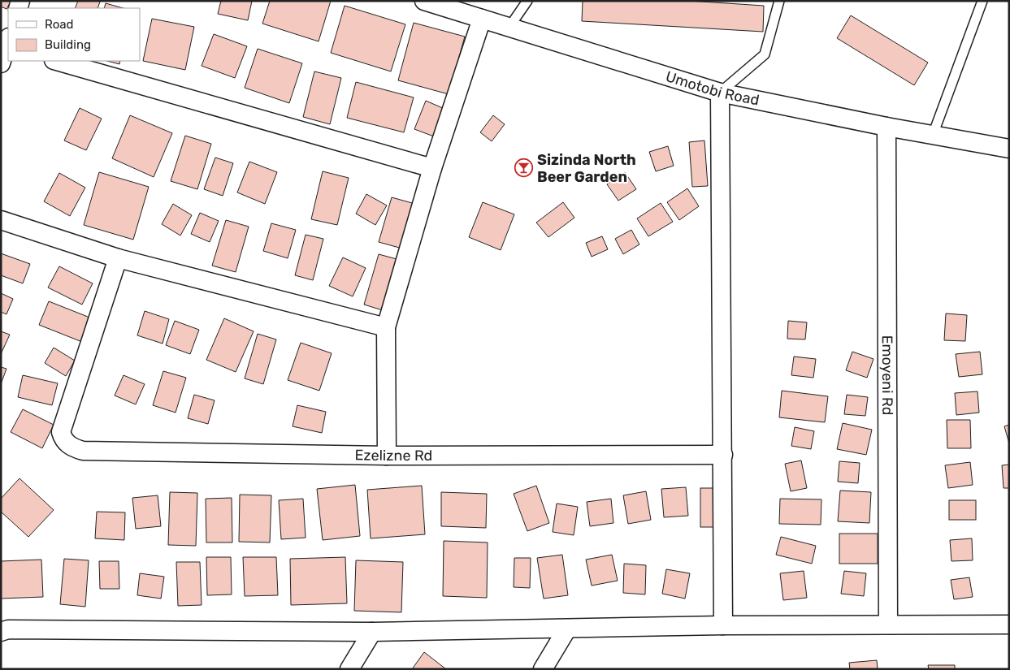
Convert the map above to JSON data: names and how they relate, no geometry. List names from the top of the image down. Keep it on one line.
{"streets":{"street":["Umotobi Road","Emoyeni Rd","Ezelizne Rd"]},"crossings":[["Umotobi Road","Emoyeni Rd"]],"places":{"bar":["Sizinda North Beer Garden"]},"legend":["Road","Building"]}
